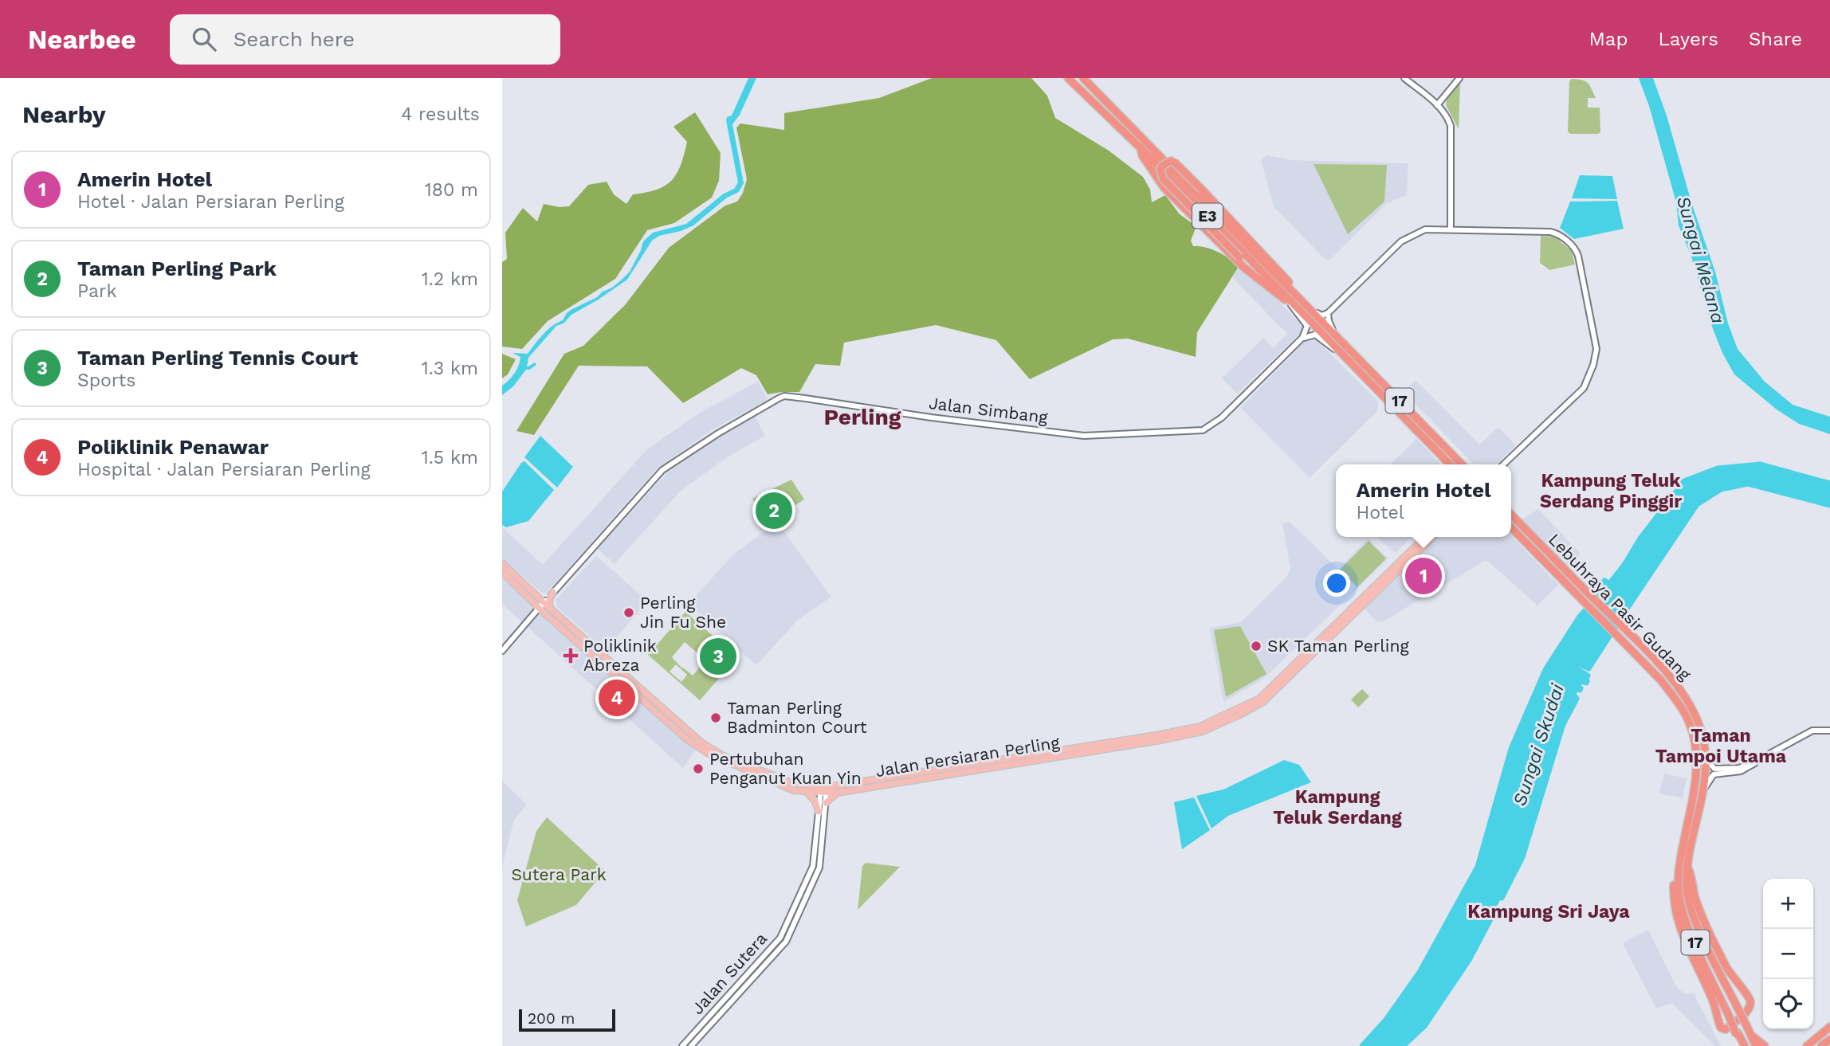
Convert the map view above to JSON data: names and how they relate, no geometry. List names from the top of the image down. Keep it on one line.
{"streets":{"highway":["E3","17","Lebuhraya Pasir Gudang"],"main road":["Jalan Persiaran Perling"],"street":["Jalan Simbang","Jalan Sutera"]},"crossings":[["E3","17"],["Jalan Persiaran Perling","Jalan Sutera"]],"districts":["Perling","Kampung Teluk Serdang Pinggir","Taman Tampoi Utama","Kampung Teluk Serdang","Kampung Sri Jaya"],"water":["Sungai Melana","Sungai Skudai"],"parks":["Sutera Park"],"places":{"other":["Perling Jin Fu She","SK Taman Perling","Taman Perling Badminton Court","Pertubuhan Penganut Kuan Yin"],"health":["Poliklinik Abreza"]},"scale_bar":"200 m","page":{"header":"Nearbee","search":"Search here","nav":["Map","Layers","Share"],"heading":["Nearby","4 results"],"list":[{"mark":"1","name":"Amerin Hotel","note":"Hotel · Jalan Persiaran Perling","value":"180 m"},{"mark":"2","name":"Taman Perling Park","note":"Park","value":"1.2 km"},{"mark":"3","name":"Taman Perling Tennis Court","note":"Sports","value":"1.3 km"},{"mark":"4","name":"Poliklinik Penawar","note":"Hospital · Jalan Persiaran Perling","value":"1.5 km"}],"popup":["Amerin Hotel","Hotel"],"pins":["2","1","3","4"],"map_buttons":["+","−"],"scale":"200 m"}}
